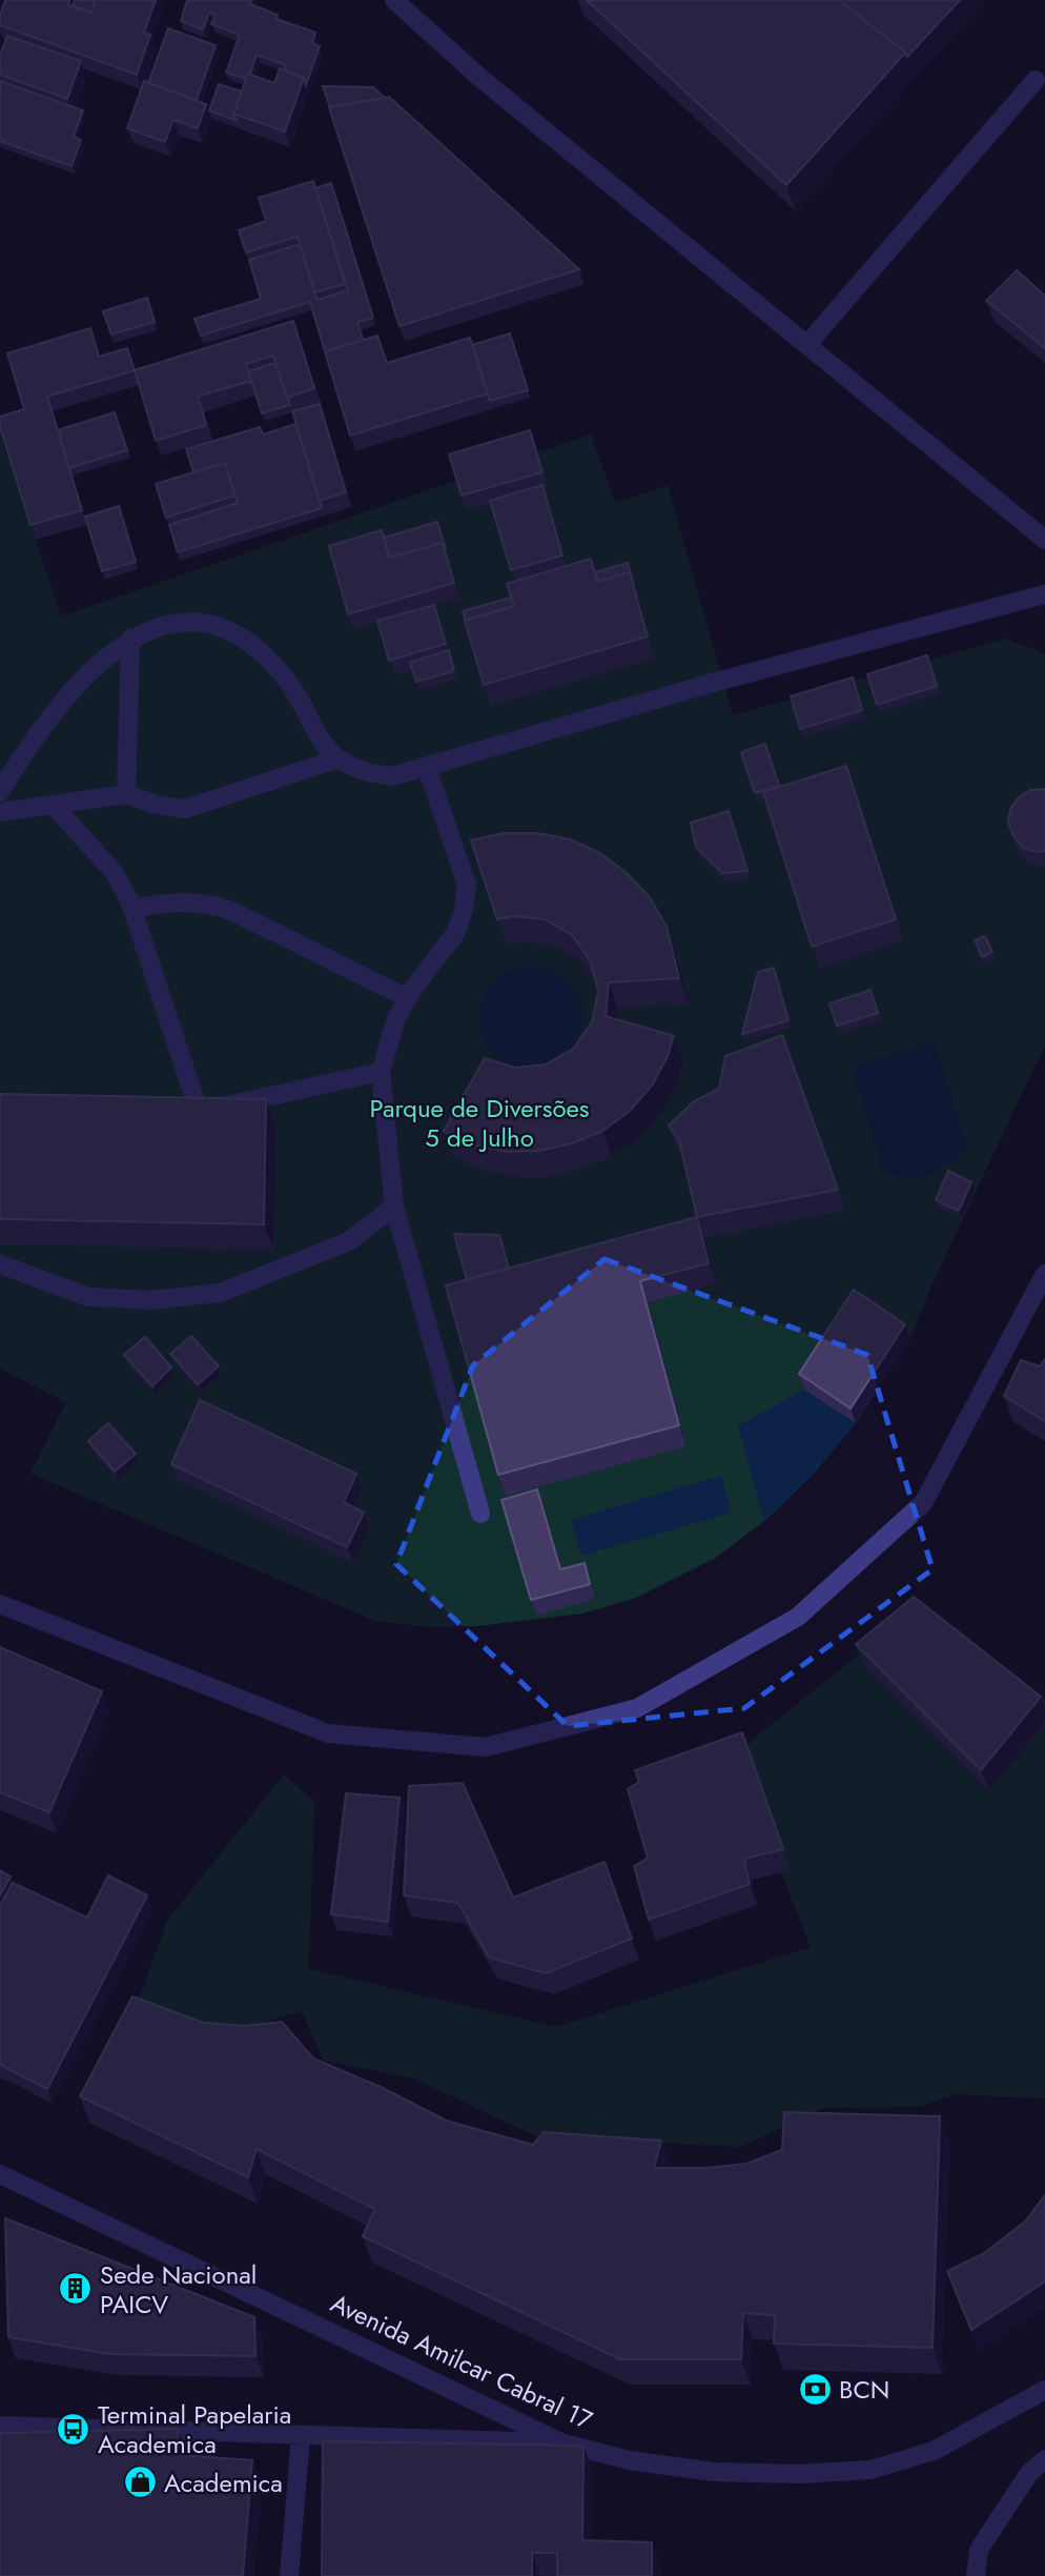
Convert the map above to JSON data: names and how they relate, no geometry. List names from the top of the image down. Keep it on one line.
{"streets":{"street":["Avenida Amilcar Cabral 17"]},"parks":["Parque de Diversões 5 de Julho"],"places":{"building":["Sede Nacional PAICV"],"bank":["BCN"],"bus stop":["Terminal Papelaria Academica"],"shop":["Academica"]}}
